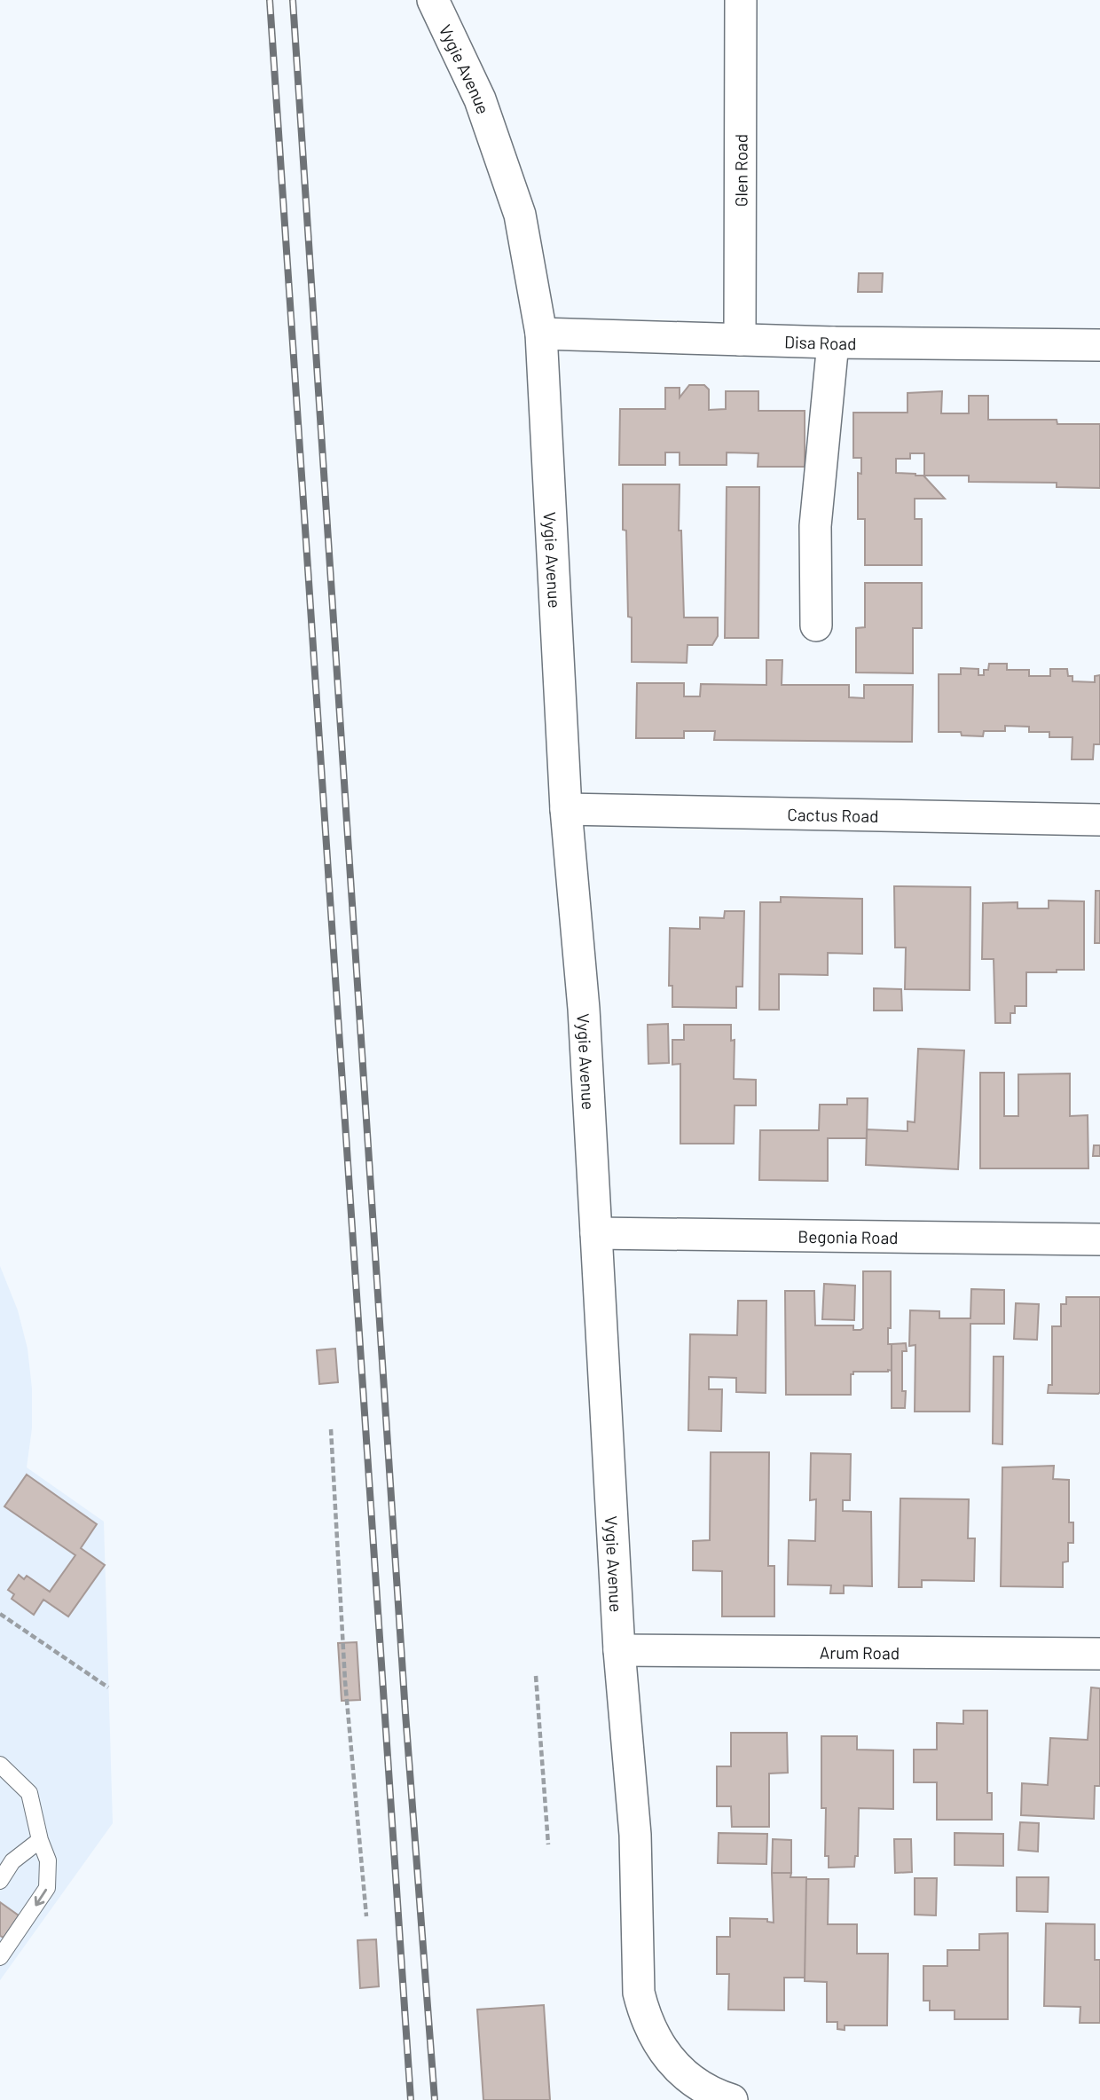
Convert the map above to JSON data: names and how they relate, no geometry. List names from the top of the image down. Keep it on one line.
{"streets":{"street":["Vygie Avenue","Glen Road","Disa Road","Cactus Road","Begonia Road","Arum Road"]},"crossings":[["Vygie Avenue","Disa Road"],["Vygie Avenue","Cactus Road"],["Vygie Avenue","Begonia Road"],["Vygie Avenue","Arum Road"],["Glen Road","Disa Road"]]}
